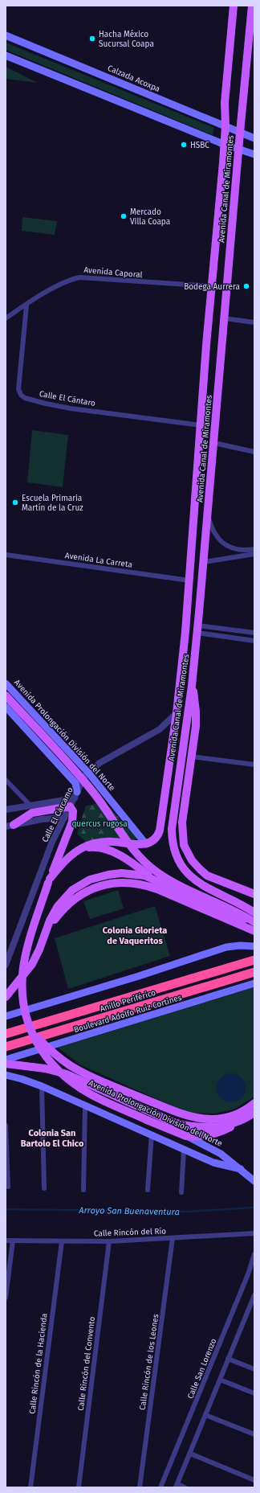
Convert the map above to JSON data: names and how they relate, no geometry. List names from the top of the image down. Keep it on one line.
{"streets":{"highway":["Anillo Periférico"],"main road":["Calzada Acoxpa","Avenida Canal de Miramontes","Avenida Prolongación División del Norte","Boulevard Adolfo Ruiz Cortines"],"street":["Avenida Caporal","Calle El Cántaro","Avenida La Carreta","Calle El Cárcamo","Calle Rincón del Río","Calle Rincón de los Leones","Calle Rincón de la Hacienda","Calle Rincón del Convento","Calle San Lorenzo"]},"crossings":[["Calzada Acoxpa","Avenida Canal de Miramontes"],["Avenida Canal de Miramontes","Avenida Caporal"],["Avenida Canal de Miramontes","Calle El Cántaro"],["Avenida Canal de Miramontes","Avenida La Carreta"],["Avenida Canal de Miramontes","Avenida Prolongación División del Norte"],["Avenida Canal de Miramontes","Calle El Cárcamo"],["Avenida Caporal","Calle El Cántaro"],["Avenida Prolongación División del Norte","Calle El Cárcamo"],["Calle Rincón del Río","Calle Rincón de los Leones"],["Calle Rincón del Río","Calle Rincón de la Hacienda"],["Calle Rincón del Río","Calle Rincón del Convento"]],"districts":["Colonia Glorieta de Vaqueritos","Colonia San Bartolo El Chico"],"water":["Arroyo San Buenaventura"],"parks":["quercus rugosa"],"places":["Hacha México Sucursal Coapa","HSBC","Mercado Villa Coapa","Bodega Aurrera","Escuela Primaria Martín de la Cruz"]}
